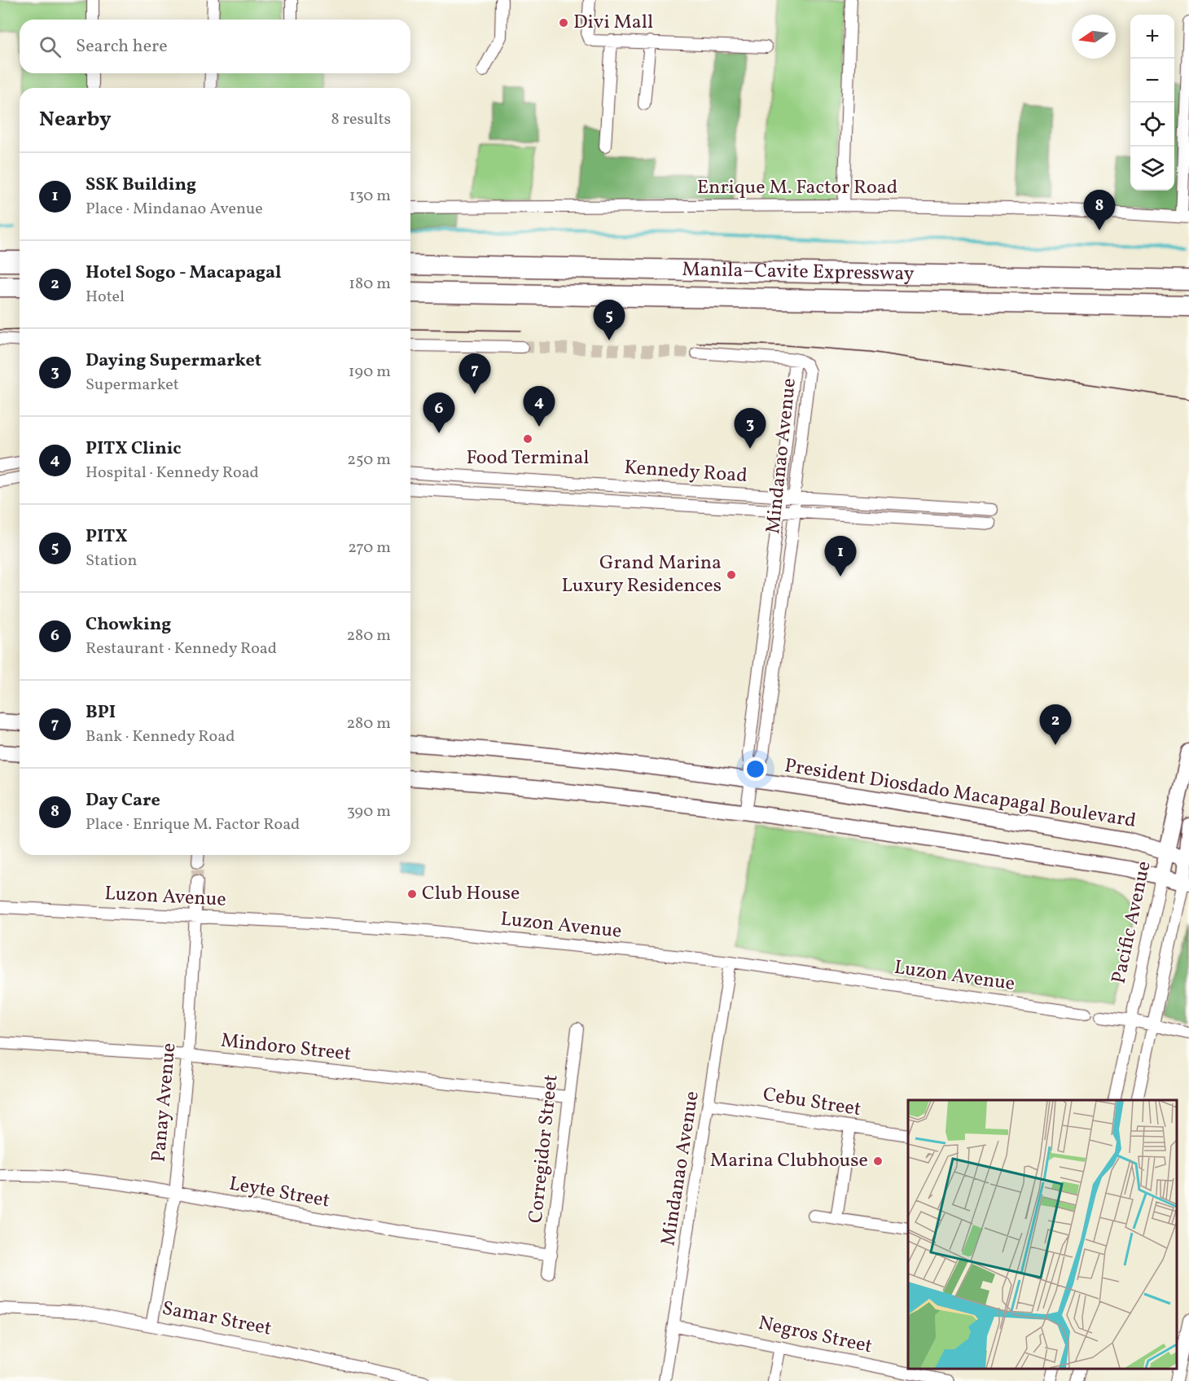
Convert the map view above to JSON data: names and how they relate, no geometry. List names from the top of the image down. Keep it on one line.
{"streets":{"highway":["Manila–Cavite Expressway"],"main road":["President Diosdado Macapagal Boulevard","Pacific Avenue"],"street":["Enrique M. Factor Road","Mindanao Avenue","Kennedy Road","Luzon Avenue","Mindoro Street","Panay Avenue","Cebu Street","Corregidor Street","Leyte Street","Samar Street","Negros Street"]},"crossings":[["Mindanao Avenue","Kennedy Road"],["Mindanao Avenue","President Diosdado Macapagal Boulevard"],["Mindanao Avenue","Luzon Avenue"],["Mindanao Avenue","Cebu Street"],["Mindanao Avenue","Negros Street"],["President Diosdado Macapagal Boulevard","Pacific Avenue"],["Luzon Avenue","Panay Avenue"],["Mindoro Street","Panay Avenue"],["Mindoro Street","Corregidor Street"],["Panay Avenue","Leyte Street"],["Panay Avenue","Samar Street"],["Corregidor Street","Leyte Street"]],"places":["Divi Mall","Food Terminal","Grand Marina Luxury Residences","Club House","Marina Clubhouse"],"north":"left","page":{"map_buttons":["+","−"],"search":"Search here","heading":["Nearby","8 results"],"list":[{"mark":"1","name":"SSK Building","note":"Place · Mindanao Avenue","value":"130 m"},{"mark":"2","name":"Hotel Sogo - Macapagal","note":"Hotel","value":"180 m"},{"mark":"3","name":"Daying Supermarket","note":"Supermarket","value":"190 m"},{"mark":"4","name":"PITX Clinic","note":"Hospital · Kennedy Road","value":"250 m"},{"mark":"5","name":"PITX","note":"Station","value":"270 m"},{"mark":"6","name":"Chowking","note":"Restaurant · Kennedy Road","value":"280 m"},{"mark":"7","name":"BPI","note":"Bank · Kennedy Road","value":"280 m"},{"mark":"8","name":"Day Care","note":"Place · Enrique M. Factor Road","value":"390 m"}],"pins":["8","5","7","4","6","3","1","2"]}}
